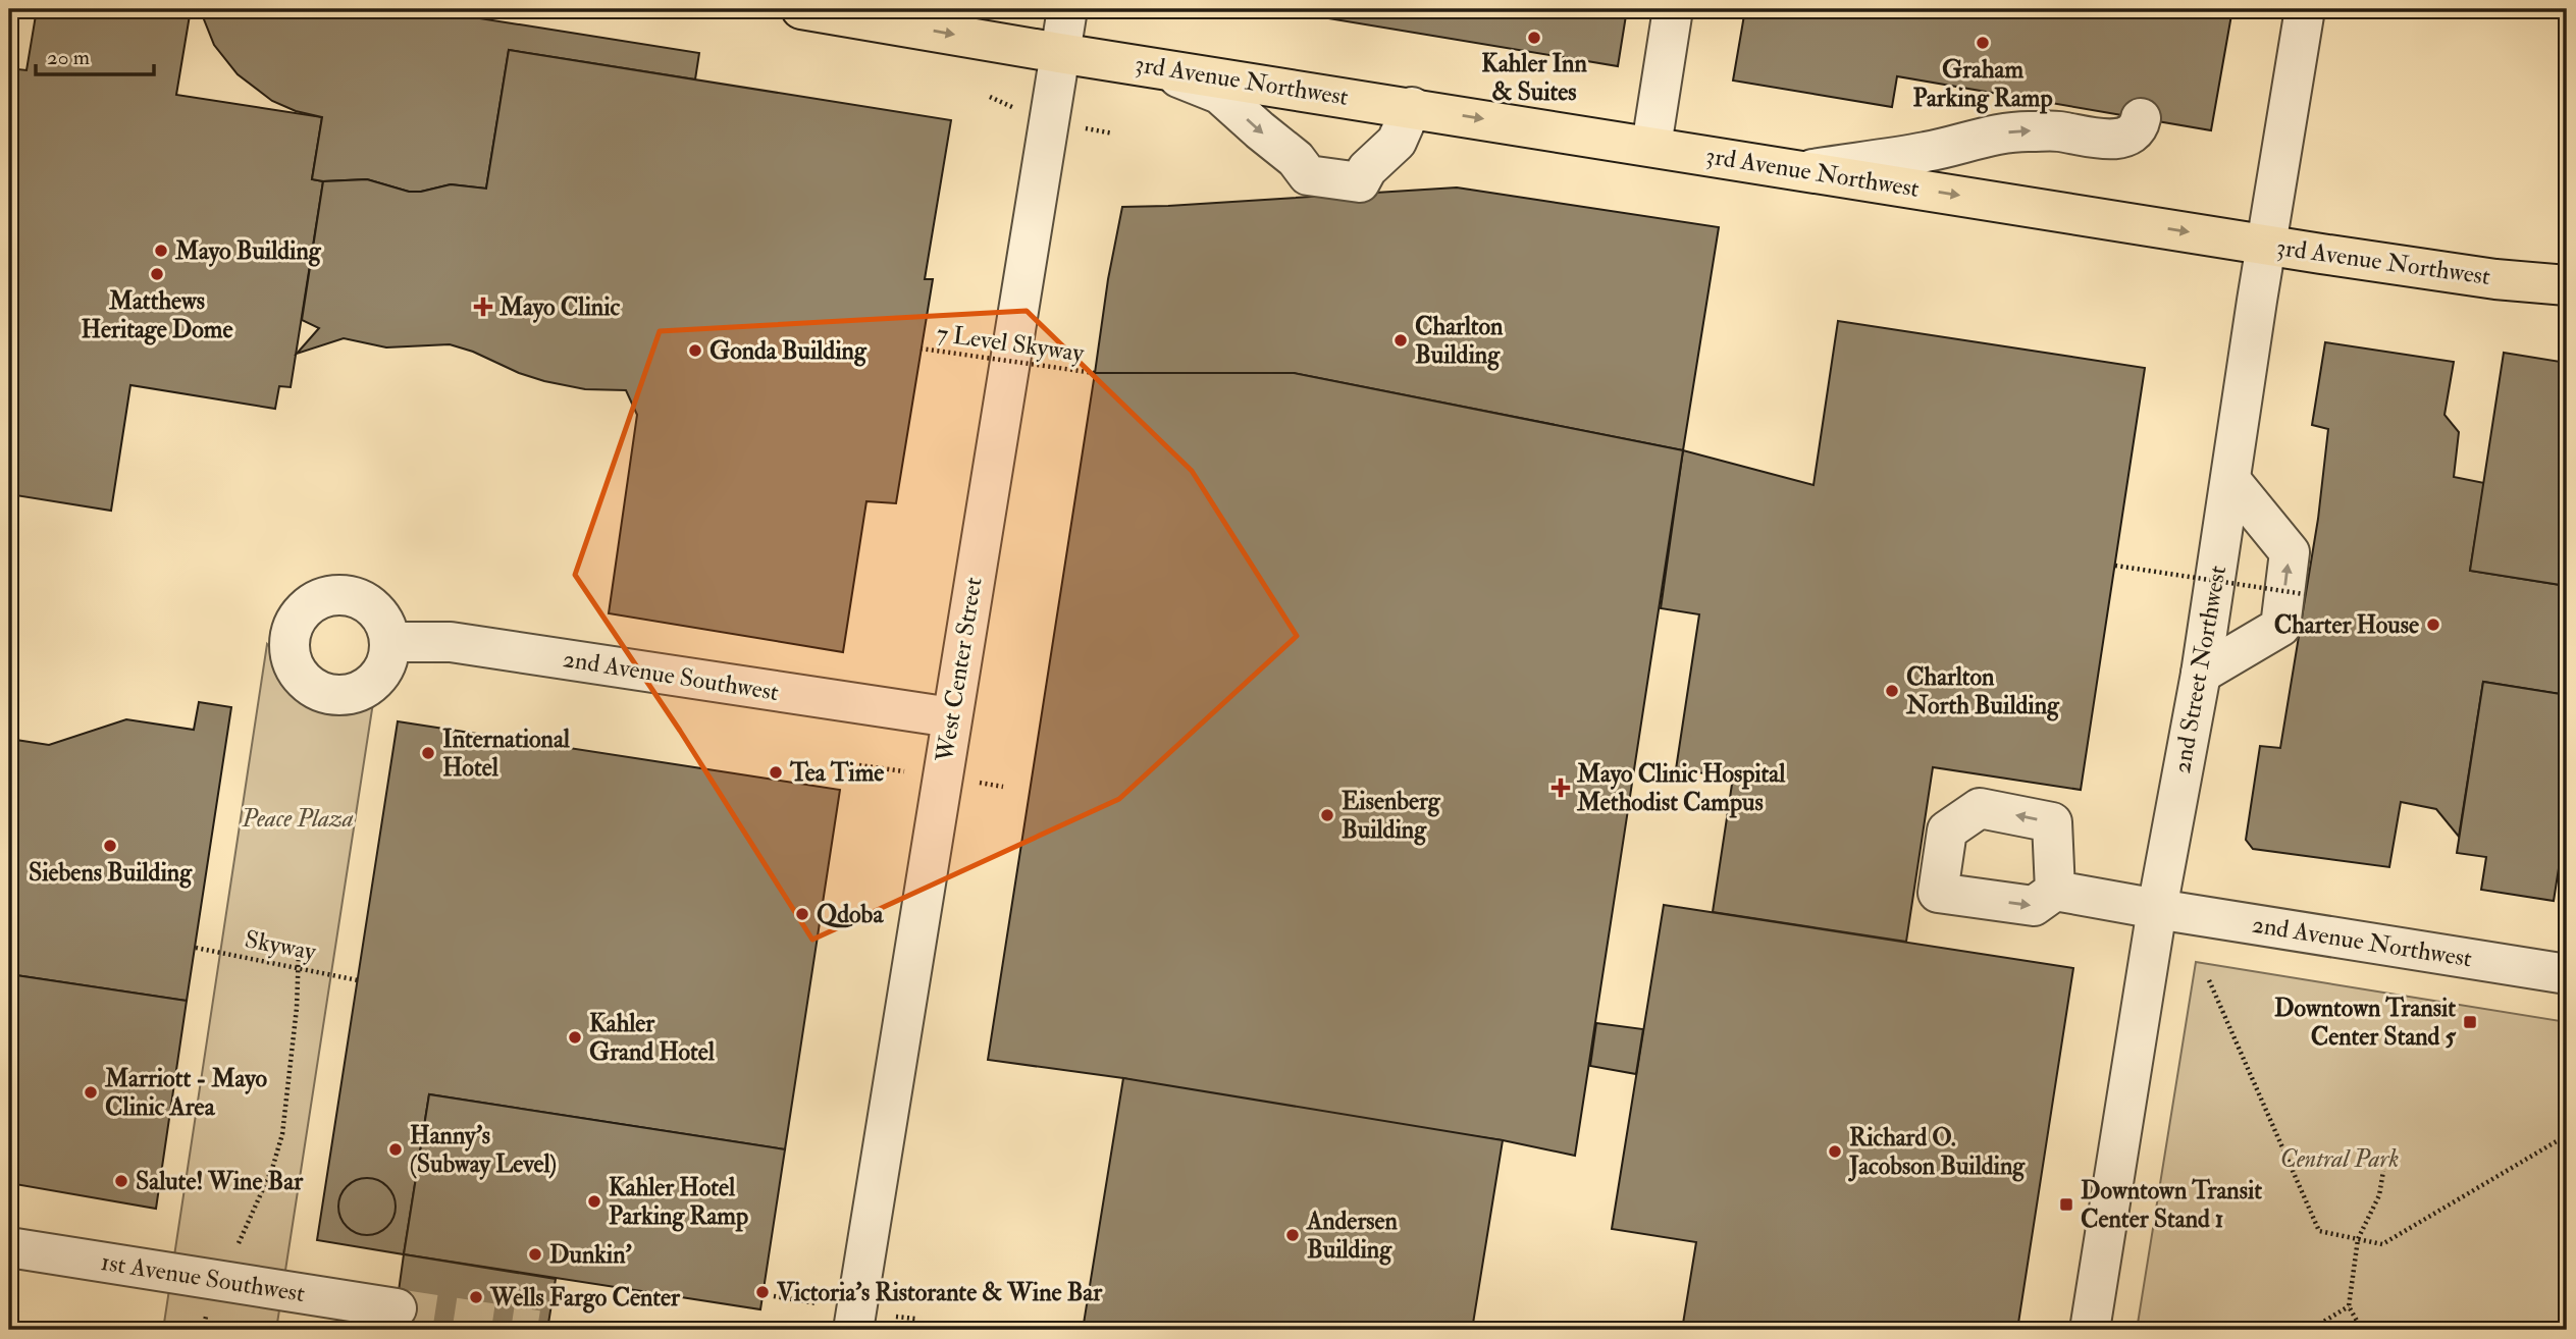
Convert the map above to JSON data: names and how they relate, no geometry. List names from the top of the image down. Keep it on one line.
{"streets":{"main road":["3rd Avenue Northwest"],"street":["West Center Street","2nd Street Northwest","2nd Avenue Southwest","2nd Avenue Northwest","1st Avenue Southwest"],"path":["7 Level Skyway","Skyway"]},"crossings":[["3rd Avenue Northwest","West Center Street"],["3rd Avenue Northwest","2nd Street Northwest"],["West Center Street","2nd Avenue Southwest"],["2nd Street Northwest","2nd Avenue Northwest"]],"one_way":["3rd Avenue Northwest"],"parks":["Peace Plaza","Central Park"],"places":{"other":["Kahler Inn & Suites","Graham Parking Ramp","Mayo Building","Matthews Heritage Dome","Charlton Building","Gonda Building","Charter House","Charlton North Building","International Hotel","Tea Time","Eisenberg Building","Siebens Building","Qdoba","Kahler Grand Hotel","Marriott - Mayo Clinic Area","Hanny's (Subway Level)","Richard O. Jacobson Building","Salute! Wine Bar","Kahler Hotel Parking Ramp","Andersen Building","Dunkin'","Victoria's Ristorante & Wine Bar","Wells Fargo Center"],"health":["Mayo Clinic","Mayo Clinic Hospital Methodist Campus"],"transit":["Downtown Transit Center Stand 5","Downtown Transit Center Stand 1"]},"scale_bar":"20 m"}
